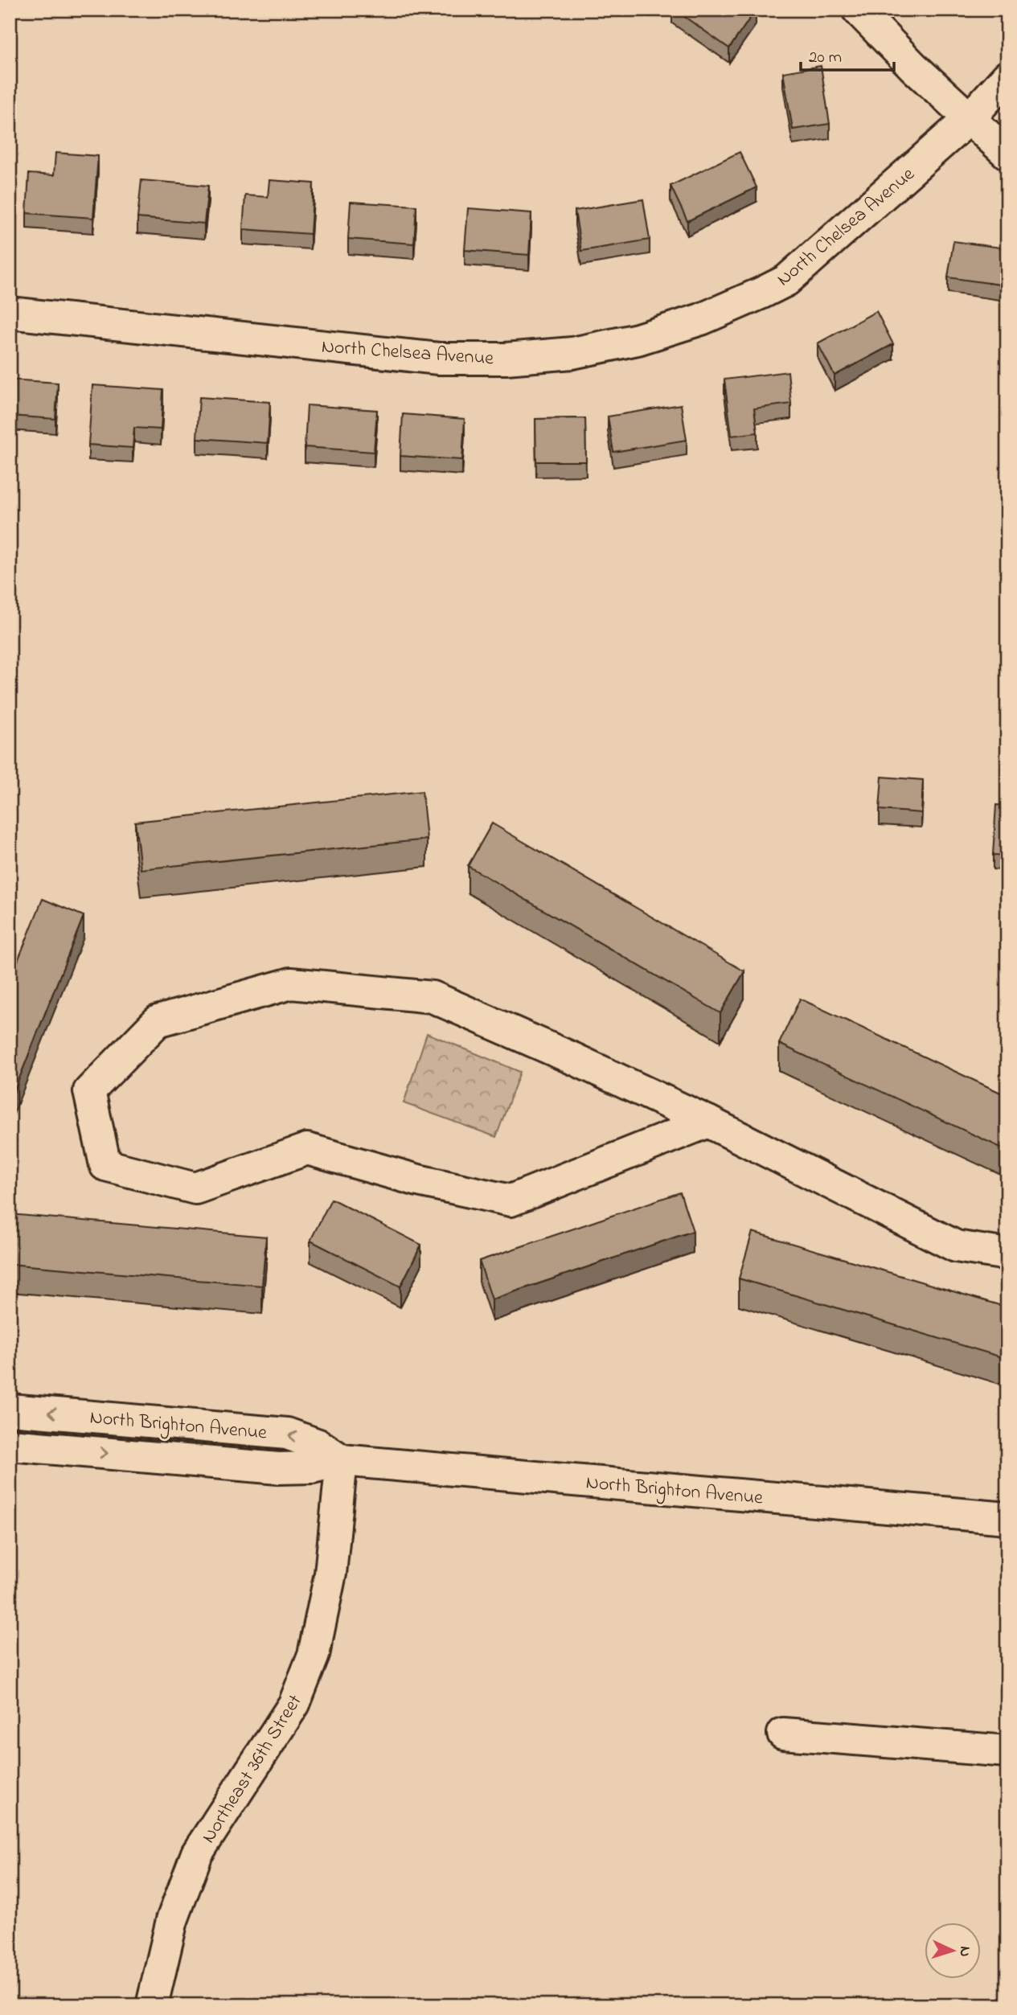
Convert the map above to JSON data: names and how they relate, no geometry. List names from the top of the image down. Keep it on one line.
{"streets":{"street":["North Chelsea Avenue","North Brighton Avenue","Northeast 36th Street"]},"crossings":[["North Brighton Avenue","Northeast 36th Street"]],"scale_bar":"20 m","north":"right"}
